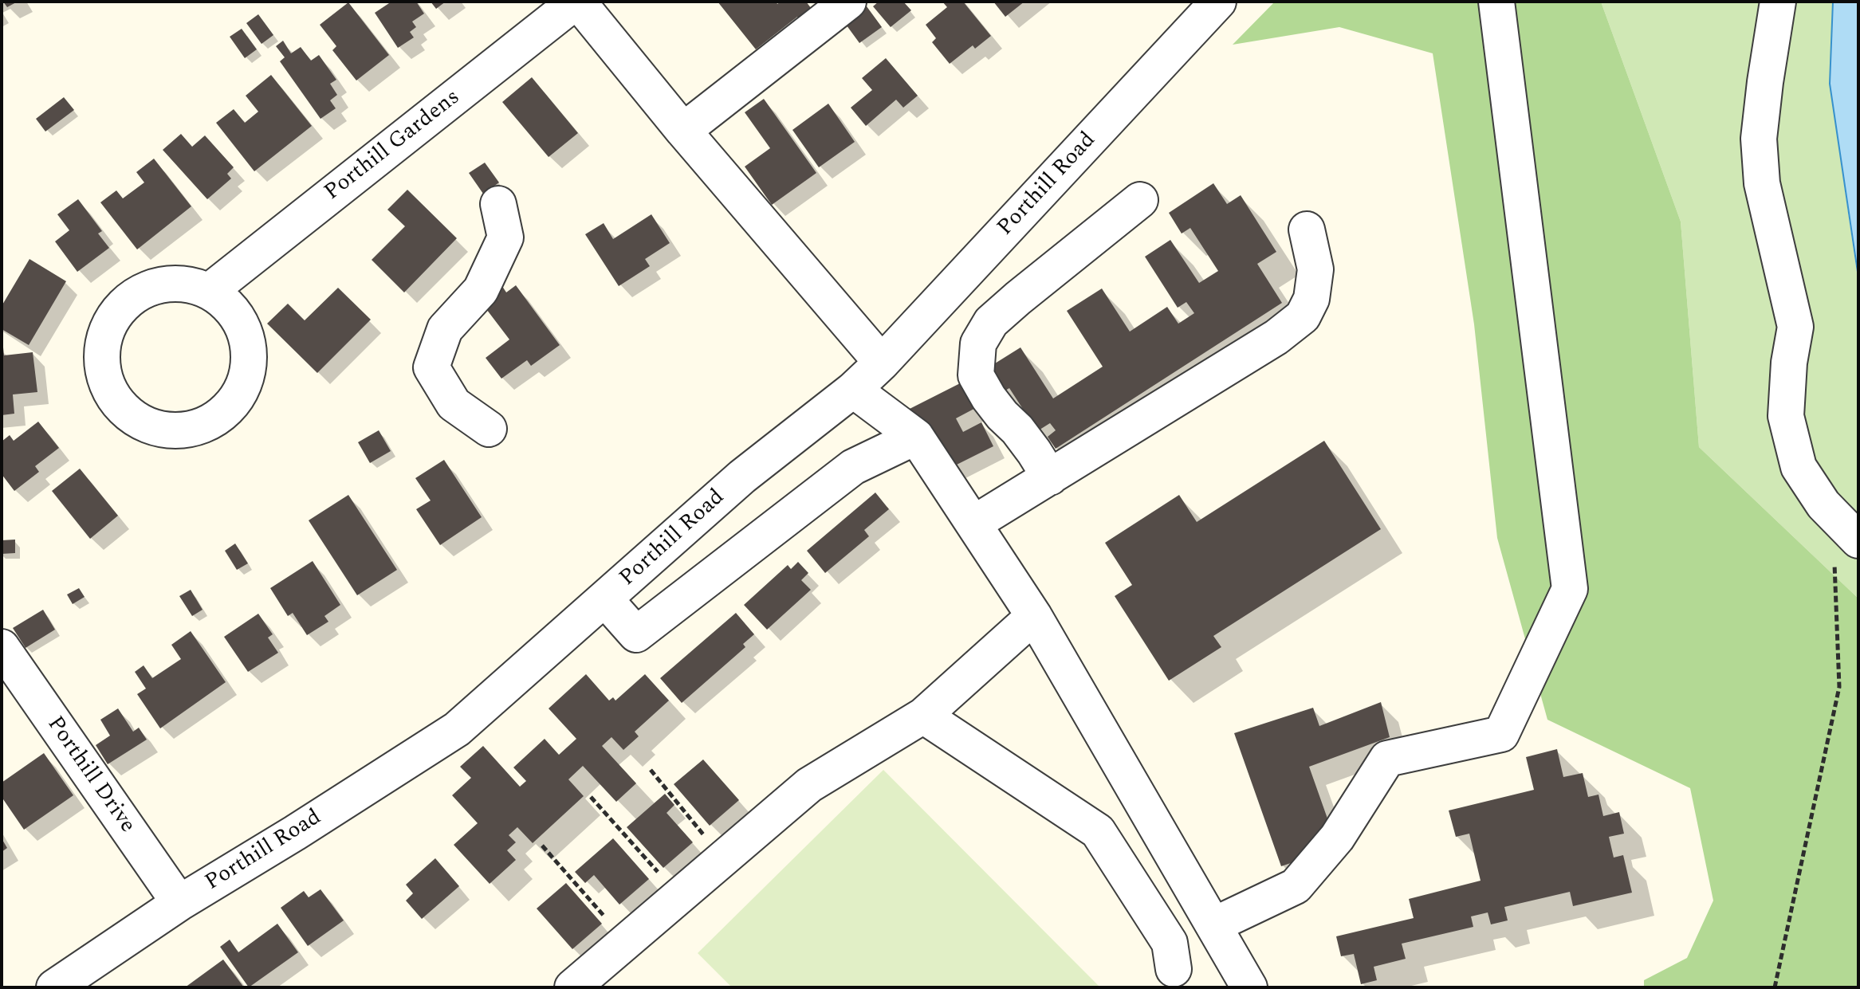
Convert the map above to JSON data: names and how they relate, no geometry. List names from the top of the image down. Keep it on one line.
{"streets":{"street":["Porthill Gardens","Porthill Road","Porthill Drive"]},"crossings":[["Porthill Gardens","Porthill Road"],["Porthill Road","Porthill Drive"]]}
